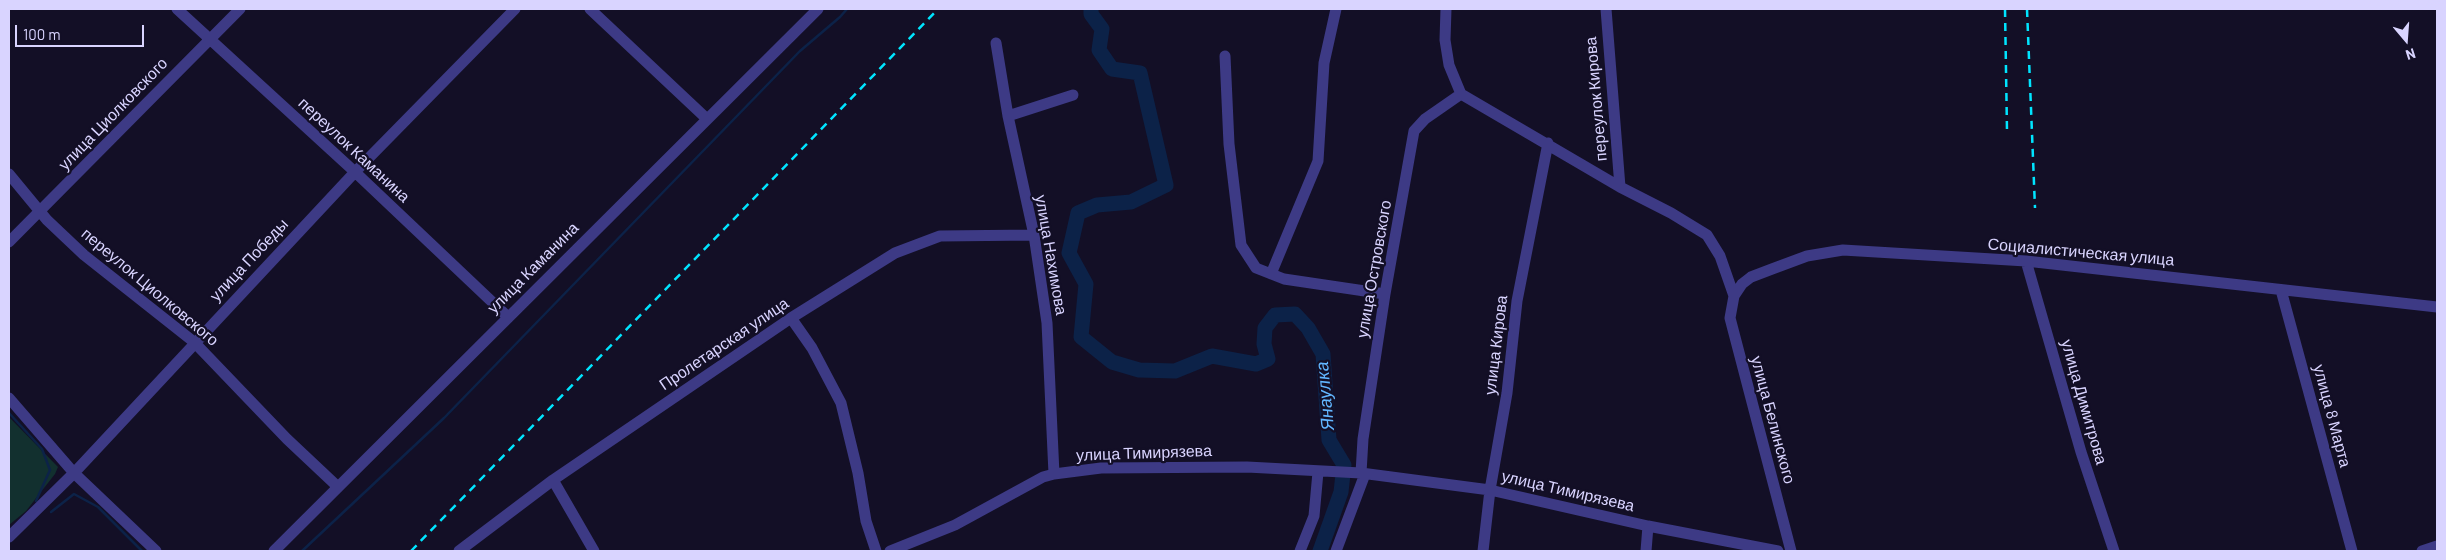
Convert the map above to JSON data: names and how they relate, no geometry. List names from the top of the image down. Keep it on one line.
{"streets":{"street":["переулок Кирова","улица Циолковского","переулок Каманина","Социалистическая улица","улица Нахимова","улица Победы","улица Каманина","улица Островского","переулок Циолковского","Пролетарская улица","улица Кирова","улица Димитрова","улица 8 Марта","улица Белинского","улица Тимирязева"]},"crossings":[["улица Циолковского","переулок Каманина"],["улица Циолковского","переулок Циолковского"],["переулок Каманина","улица Победы"],["переулок Каманина","улица Каманина"],["Социалистическая улица","улица Димитрова"],["Социалистическая улица","улица 8 Марта"],["Социалистическая улица","улица Белинского"],["улица Нахимова","Пролетарская улица"],["улица Нахимова","улица Тимирязева"],["улица Победы","переулок Циолковского"],["улица Каманина","переулок Циолковского"],["улица Островского","улица Тимирязева"],["улица Кирова","улица Тимирязева"]],"water":["Янаулка"],"scale_bar":"100 m","north":"bottom"}
